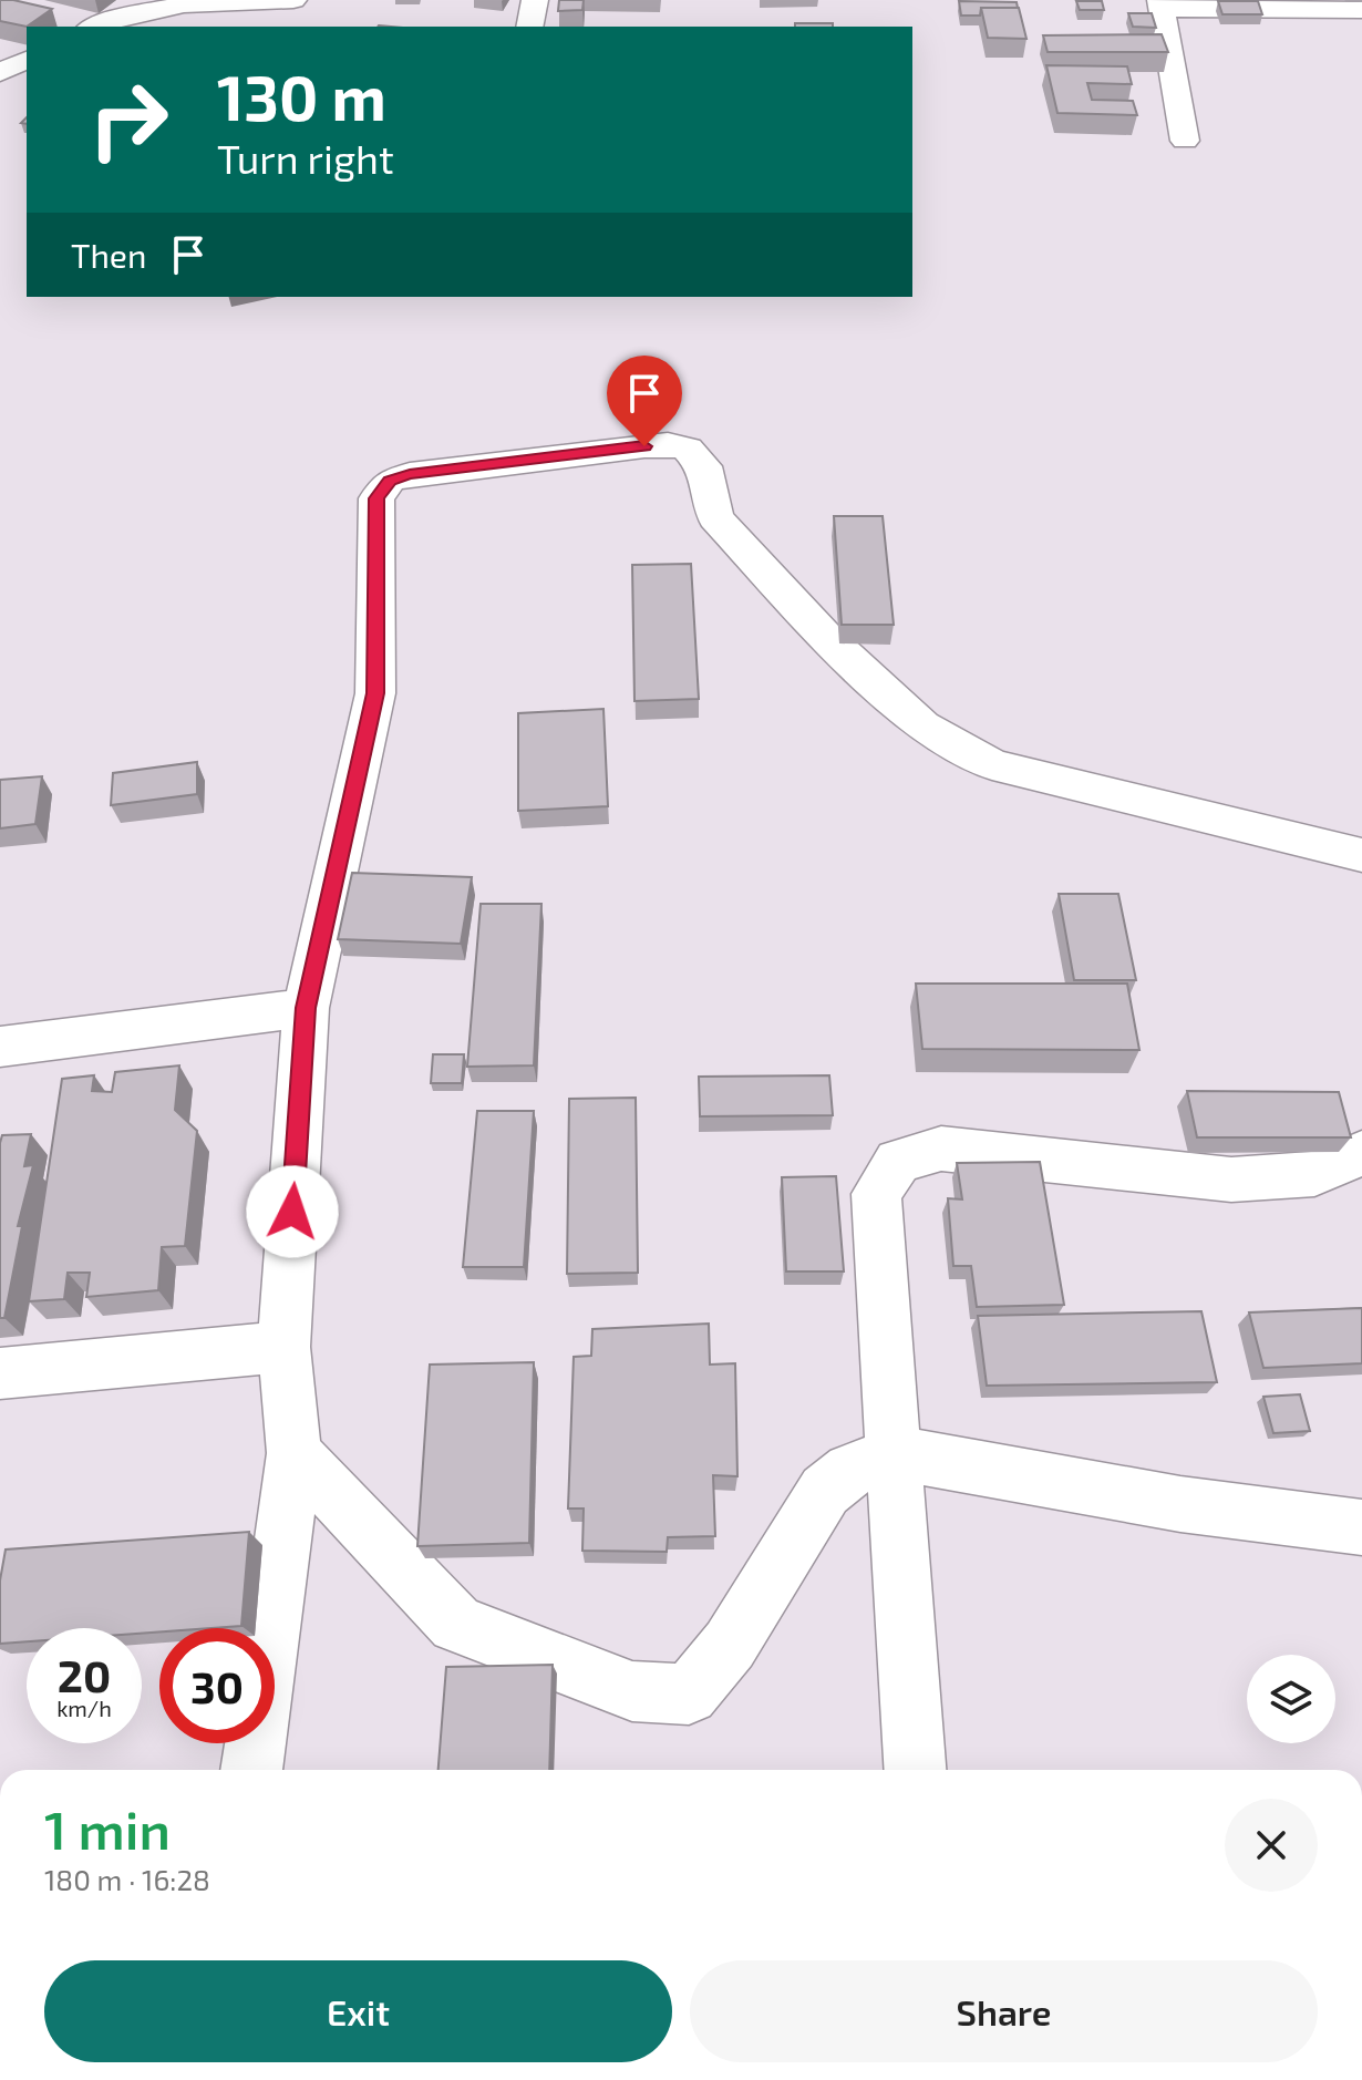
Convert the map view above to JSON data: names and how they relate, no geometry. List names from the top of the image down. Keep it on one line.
{"page":{"turn":["130 m","Turn right"],"then":"Then","speed":"20 km/h","limit":"30","heading":["1 min","180 m · 16:28"],"buttons":["Exit","Share"]}}
